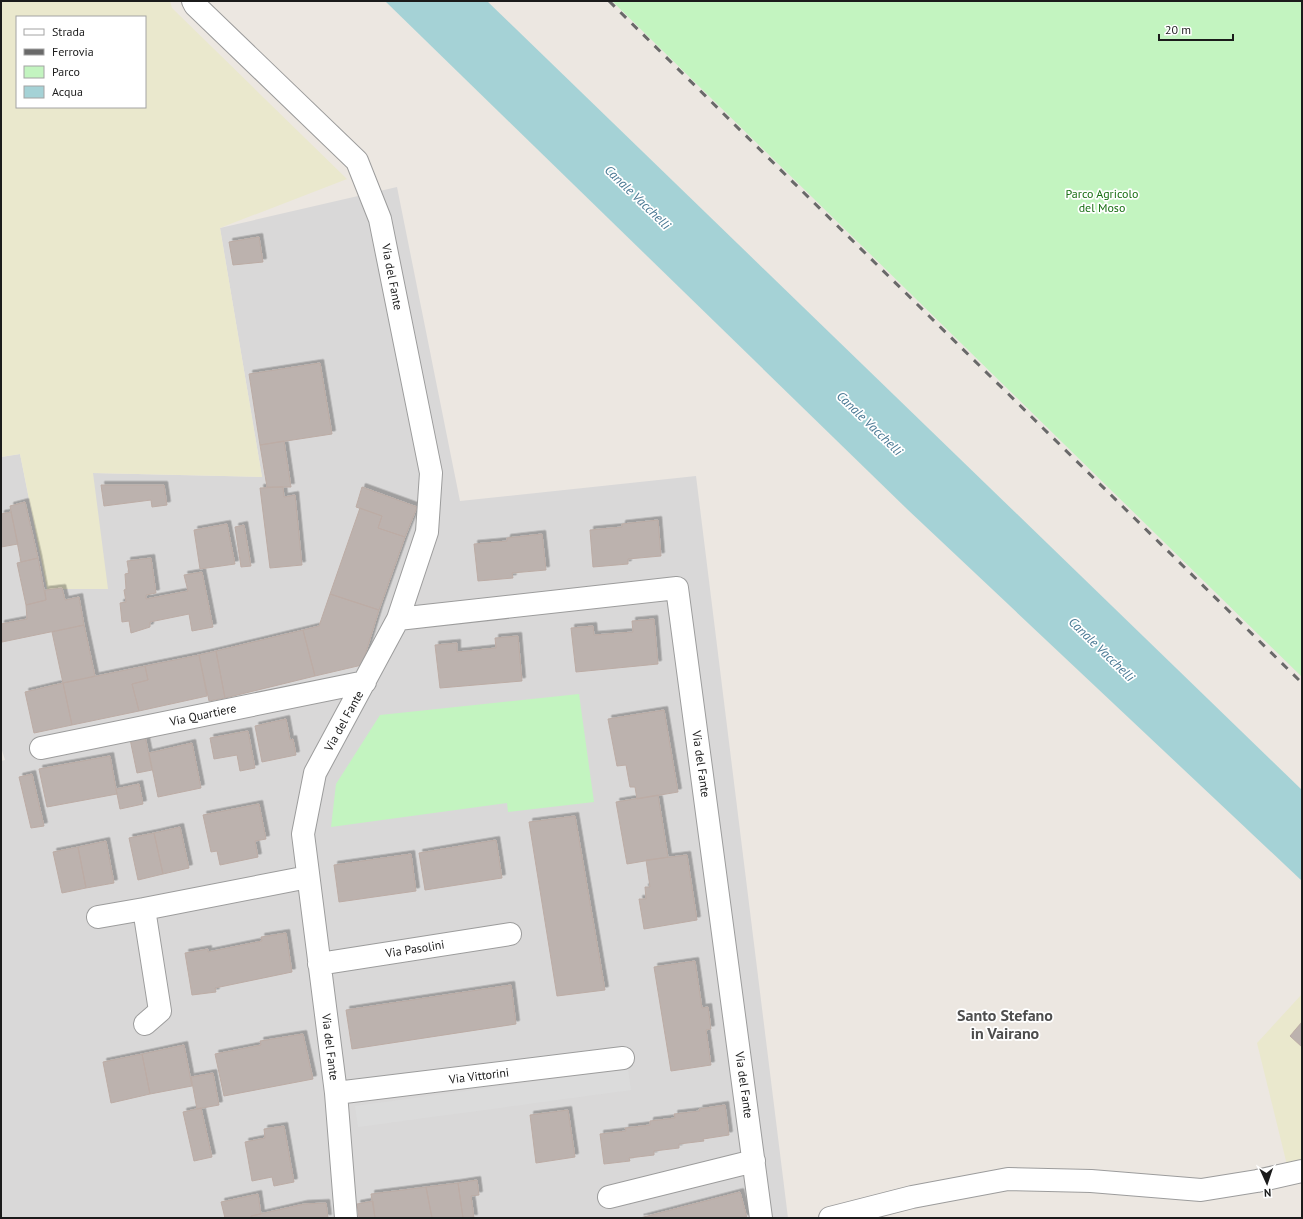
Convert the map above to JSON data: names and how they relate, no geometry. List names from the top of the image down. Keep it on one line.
{"streets":{"street":["Via del Fante","Via Quartiere","Via Pasolini","Via Vittorini"]},"crossings":[["Via del Fante","Via Quartiere"],["Via del Fante","Via Pasolini"],["Via del Fante","Via Vittorini"]],"districts":["Santo Stefano in Vairano"],"water":["Canale Vacchelli"],"parks":["Parco Agricolo del Moso"],"legend":["Strada","Ferrovia","Parco","Acqua"],"scale_bar":"20 m","north":"bottom"}
